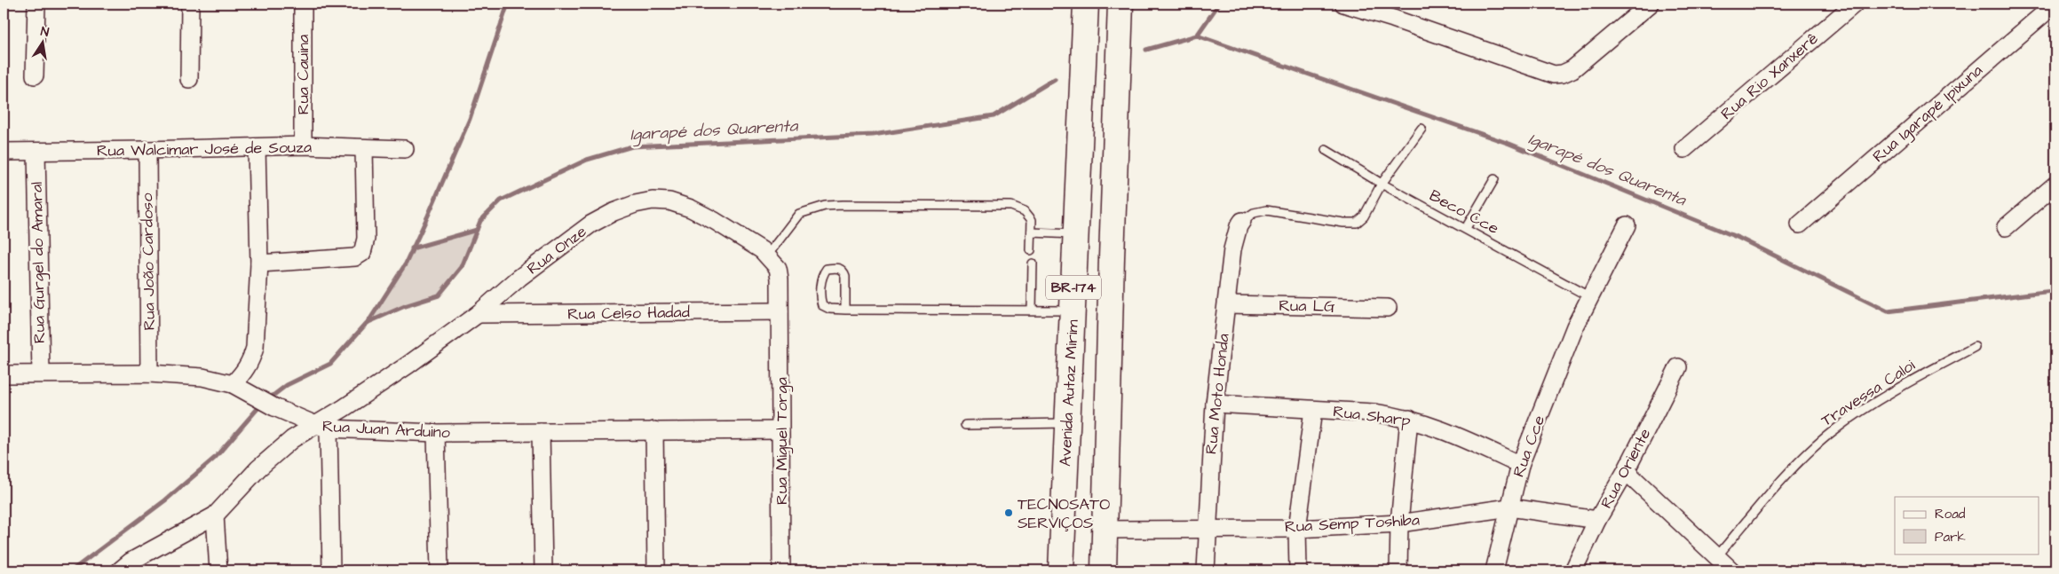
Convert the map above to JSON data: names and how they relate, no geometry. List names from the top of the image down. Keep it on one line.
{"streets":{"main road":["BR-174","Avenida Autaz Mirim"],"street":["Rua Cauina","Rua Rio Xanxerê","Rua Igarapé Ipixuna","Rua Walcimar José de Souza","Rua Onze","Rua João Cardoso","Rua Gurgel do Amaral","Rua LG","Rua Celso Hadad","Rua Moto Honda","Rua Sharp","Rua Juan Arduino","Rua Miguel Torga","Rua Cce","Rua Oriente","Rua Semp Toshiba"],"lane":["Beco Cce","Travessa Caloi"]},"crossings":[["Rua Cauina","Rua Walcimar José de Souza"],["Rua Walcimar José de Souza","Rua João Cardoso"],["Rua Walcimar José de Souza","Rua Gurgel do Amaral"],["Beco Cce","Rua Cce"],["Rua Onze","Rua Celso Hadad"],["Rua Onze","Rua Juan Arduino"],["Rua Onze","Rua Miguel Torga"],["Rua João Cardoso","Rua Juan Arduino"],["Rua Gurgel do Amaral","Rua Juan Arduino"],["BR-174","Rua Semp Toshiba"],["Rua LG","Rua Moto Honda"],["Rua Celso Hadad","Rua Miguel Torga"],["Rua Moto Honda","Rua Sharp"],["Rua Moto Honda","Rua Semp Toshiba"],["Rua Sharp","Rua Cce"],["Rua Juan Arduino","Rua Miguel Torga"],["Rua Cce","Rua Semp Toshiba"],["Rua Oriente","Rua Semp Toshiba"]],"water":["Igarapé dos Quarenta"],"places":["TECNOSATO SERVIÇOS"],"legend":["Road","Park"],"north":"top"}
